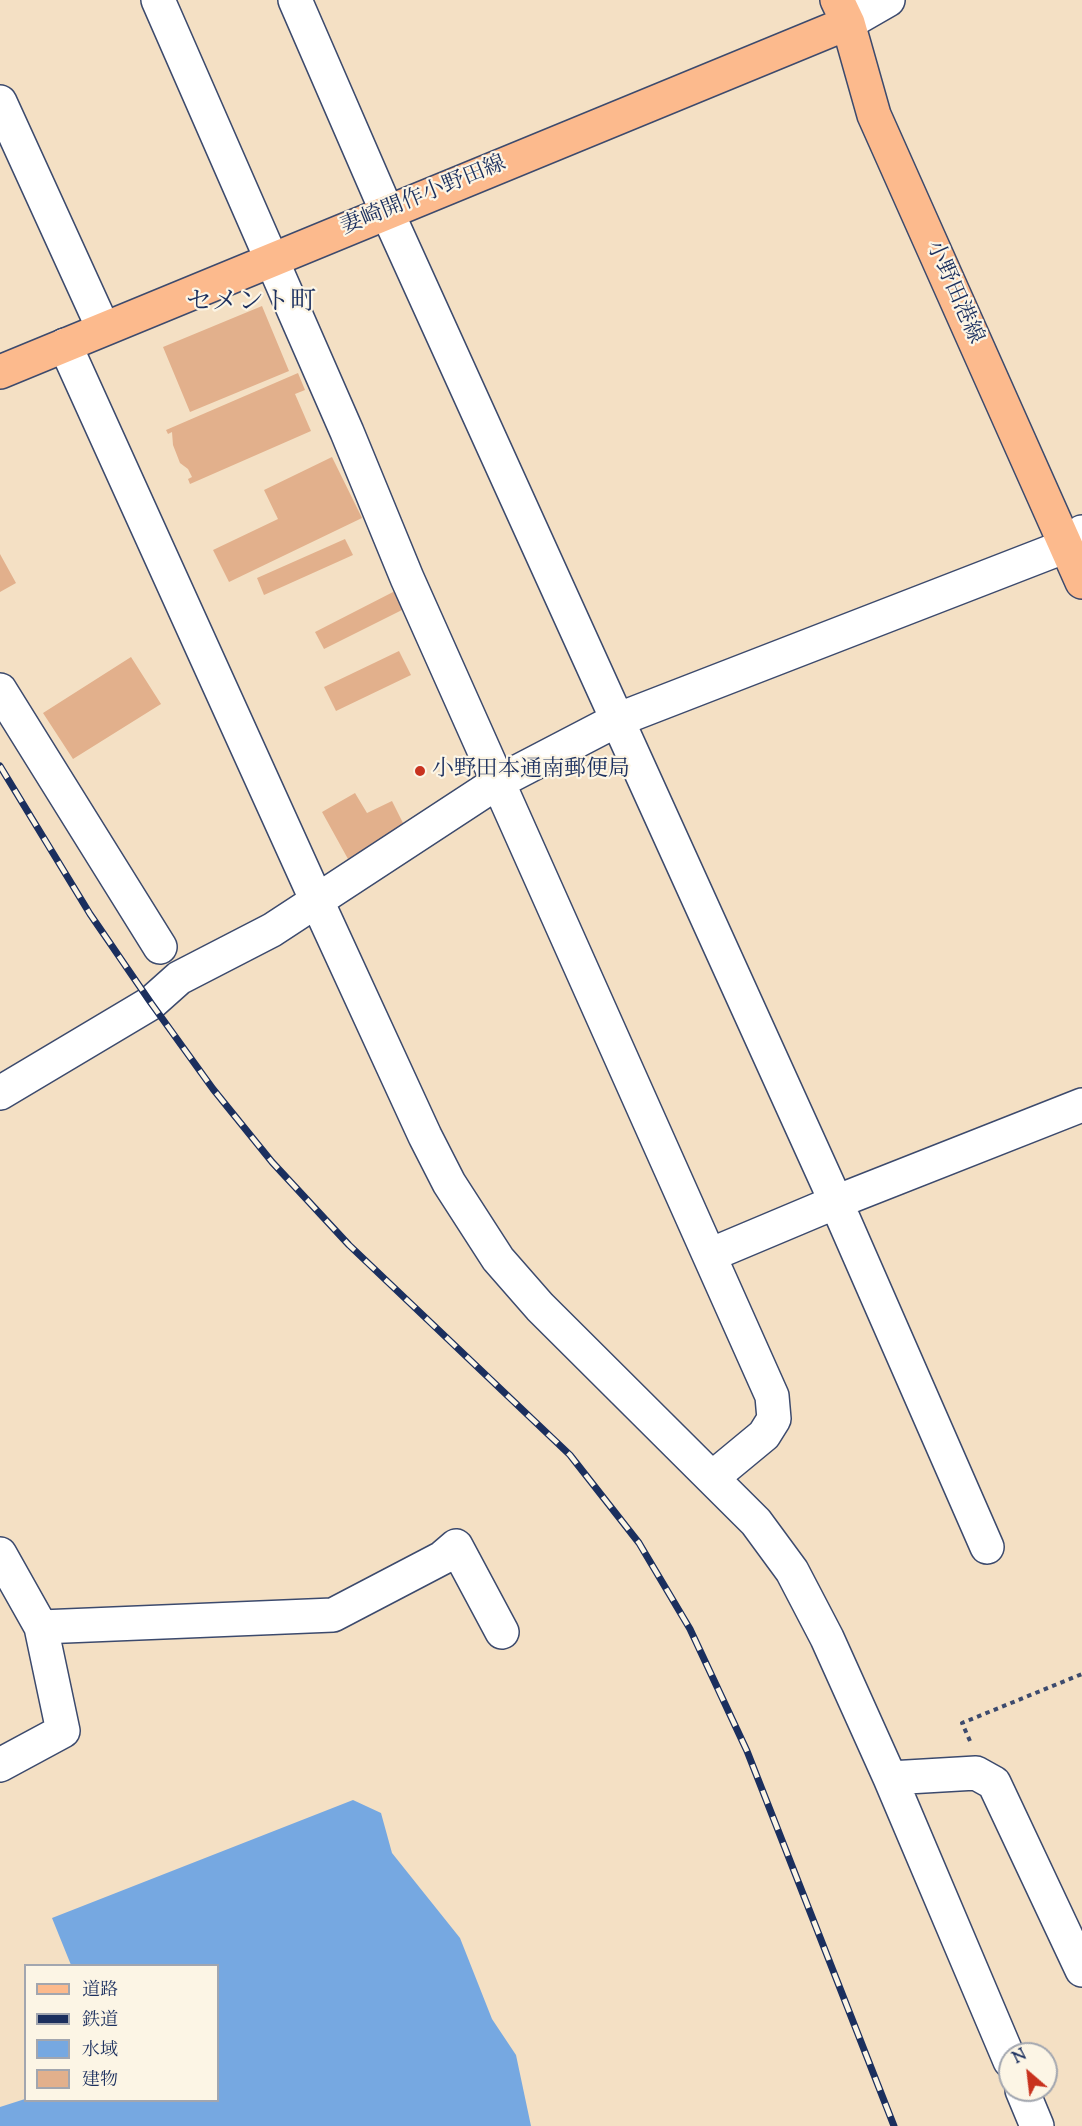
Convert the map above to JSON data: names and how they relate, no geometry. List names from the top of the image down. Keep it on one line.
{"streets":{"main road":["妻崎開作小野田線","小野田港線"]},"crossings":[["妻崎開作小野田線","小野田港線"]],"districts":["セメント町"],"places":["小野田本通南郵便局"],"legend":["道路","鉄道","水域","建物"],"north":"top left"}
